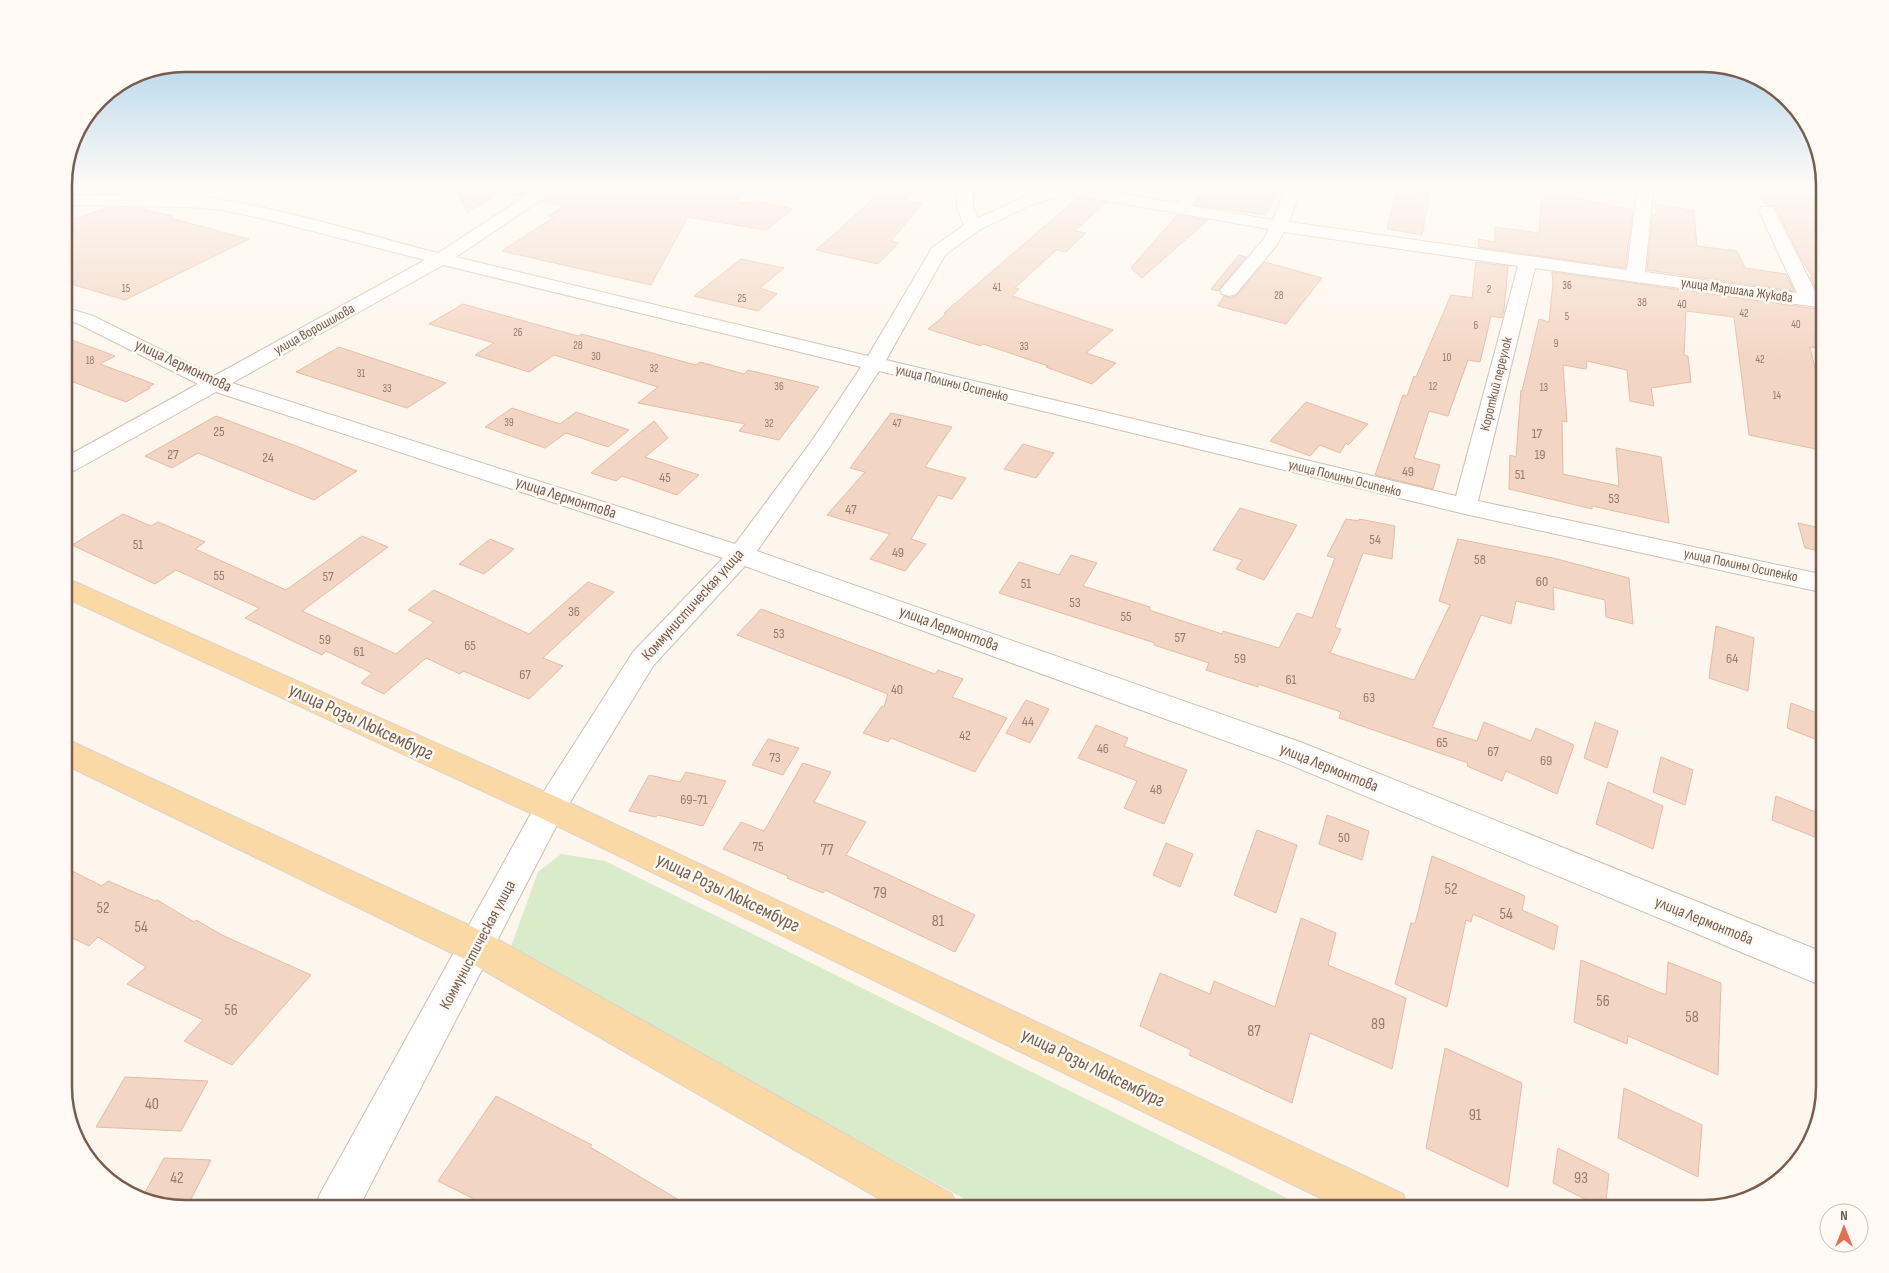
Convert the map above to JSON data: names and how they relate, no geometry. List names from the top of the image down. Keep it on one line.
{"streets":{"main road":["улица Розы Люксембург"],"street":["улица Маршала Жукова","улица Ворошилова","улица Лермонтова","улица Полины Осипенко","Короткий переулок","Коммунистическая улица"]},"crossings":[["улица Маршала Жукова","Короткий переулок"],["улица Ворошилова","улица Лермонтова"],["улица Ворошилова","улица Полины Осипенко"],["улица Лермонтова","Коммунистическая улица"],["улица Полины Осипенко","Короткий переулок"],["улица Полины Осипенко","Коммунистическая улица"],["Коммунистическая улица","улица Розы Люксембург"]],"house_numbers":["36","41","15","2","28","25","38","40","42","5","40","6","26","9","28","33","30","10","42","18","32","31","36","12","13","33","14","39","32","47","25","17","27","19","24","49","51","45","53","47","54","51","49","58","55","57","60","51","53","36","55","53","57","59","65","61","59","64","67","61","40","63","44","42","65","46","67","73","69","48","69-71","50","75","77","52","79","52","54","81","54","56","56","58","89","87","40","91","42","93"],"north":"top"}
